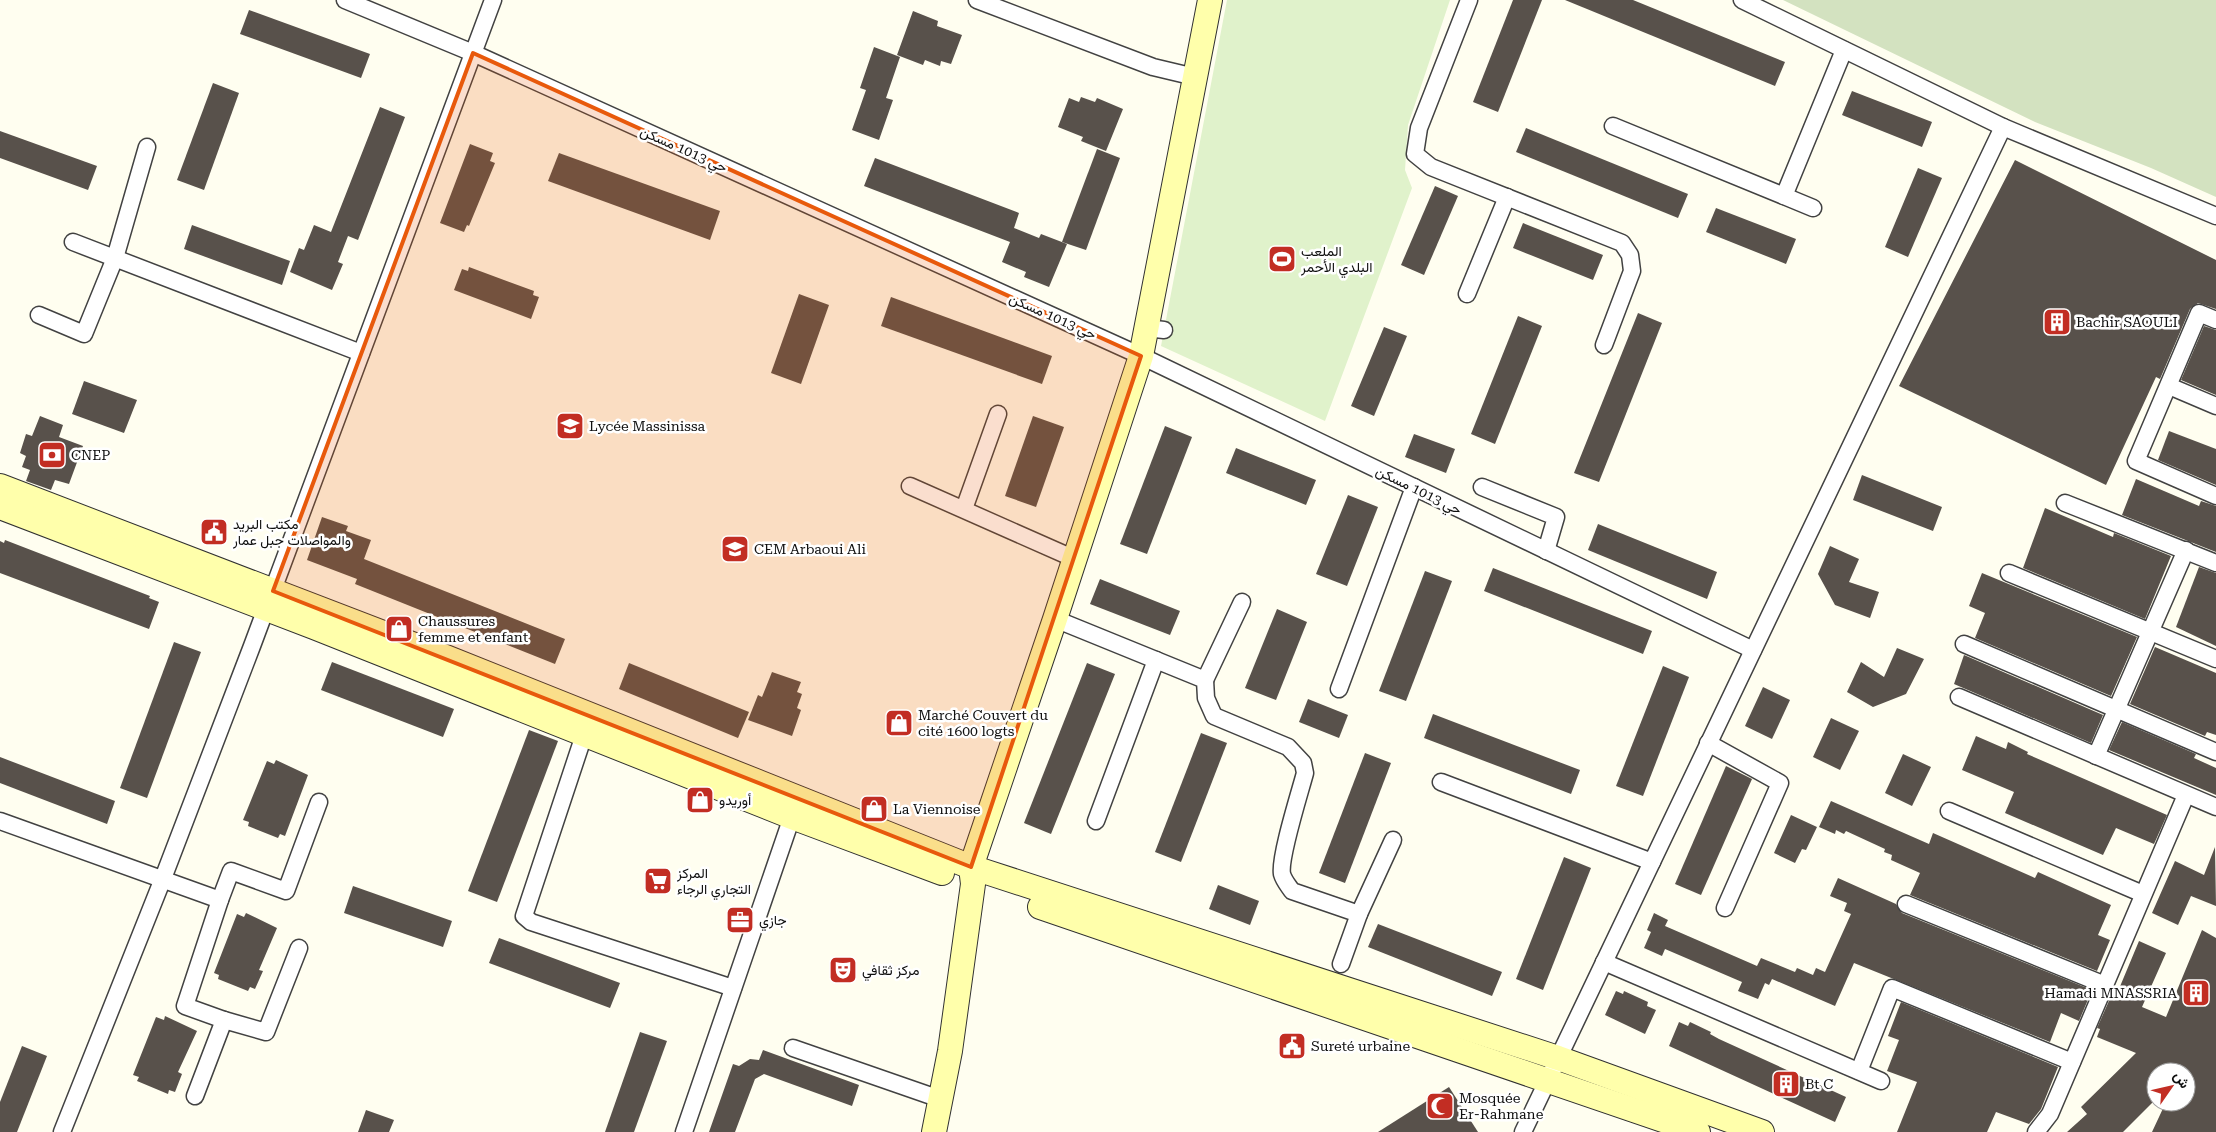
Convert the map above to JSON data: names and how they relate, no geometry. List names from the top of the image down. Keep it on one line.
{"streets":{"street":["حي 1013 مسكن"]},"places":{"sports":["الملعب البلدي الأحمر"],"building":["Bachir SAOULI","Hamadi MNASSRIA","Bt C"],"school or university":["Lycée Massinissa","CEM Arbaoui Ali"],"bank":["CNEP"],"public building":["مكتب البريد والمواصلات جبل عمار","Sureté urbaine"],"shop":["Chaussures femme et enfant","Marché Couvert du cité 1600 logts","أوريدو","La Viennoise"],"supermarket":["المركز التجاري الرجاء"],"office":["جازي"],"theatre":["مركز ثقافي"],"mosque":["Mosquée Er-Rahmane"]},"north":"top right"}
